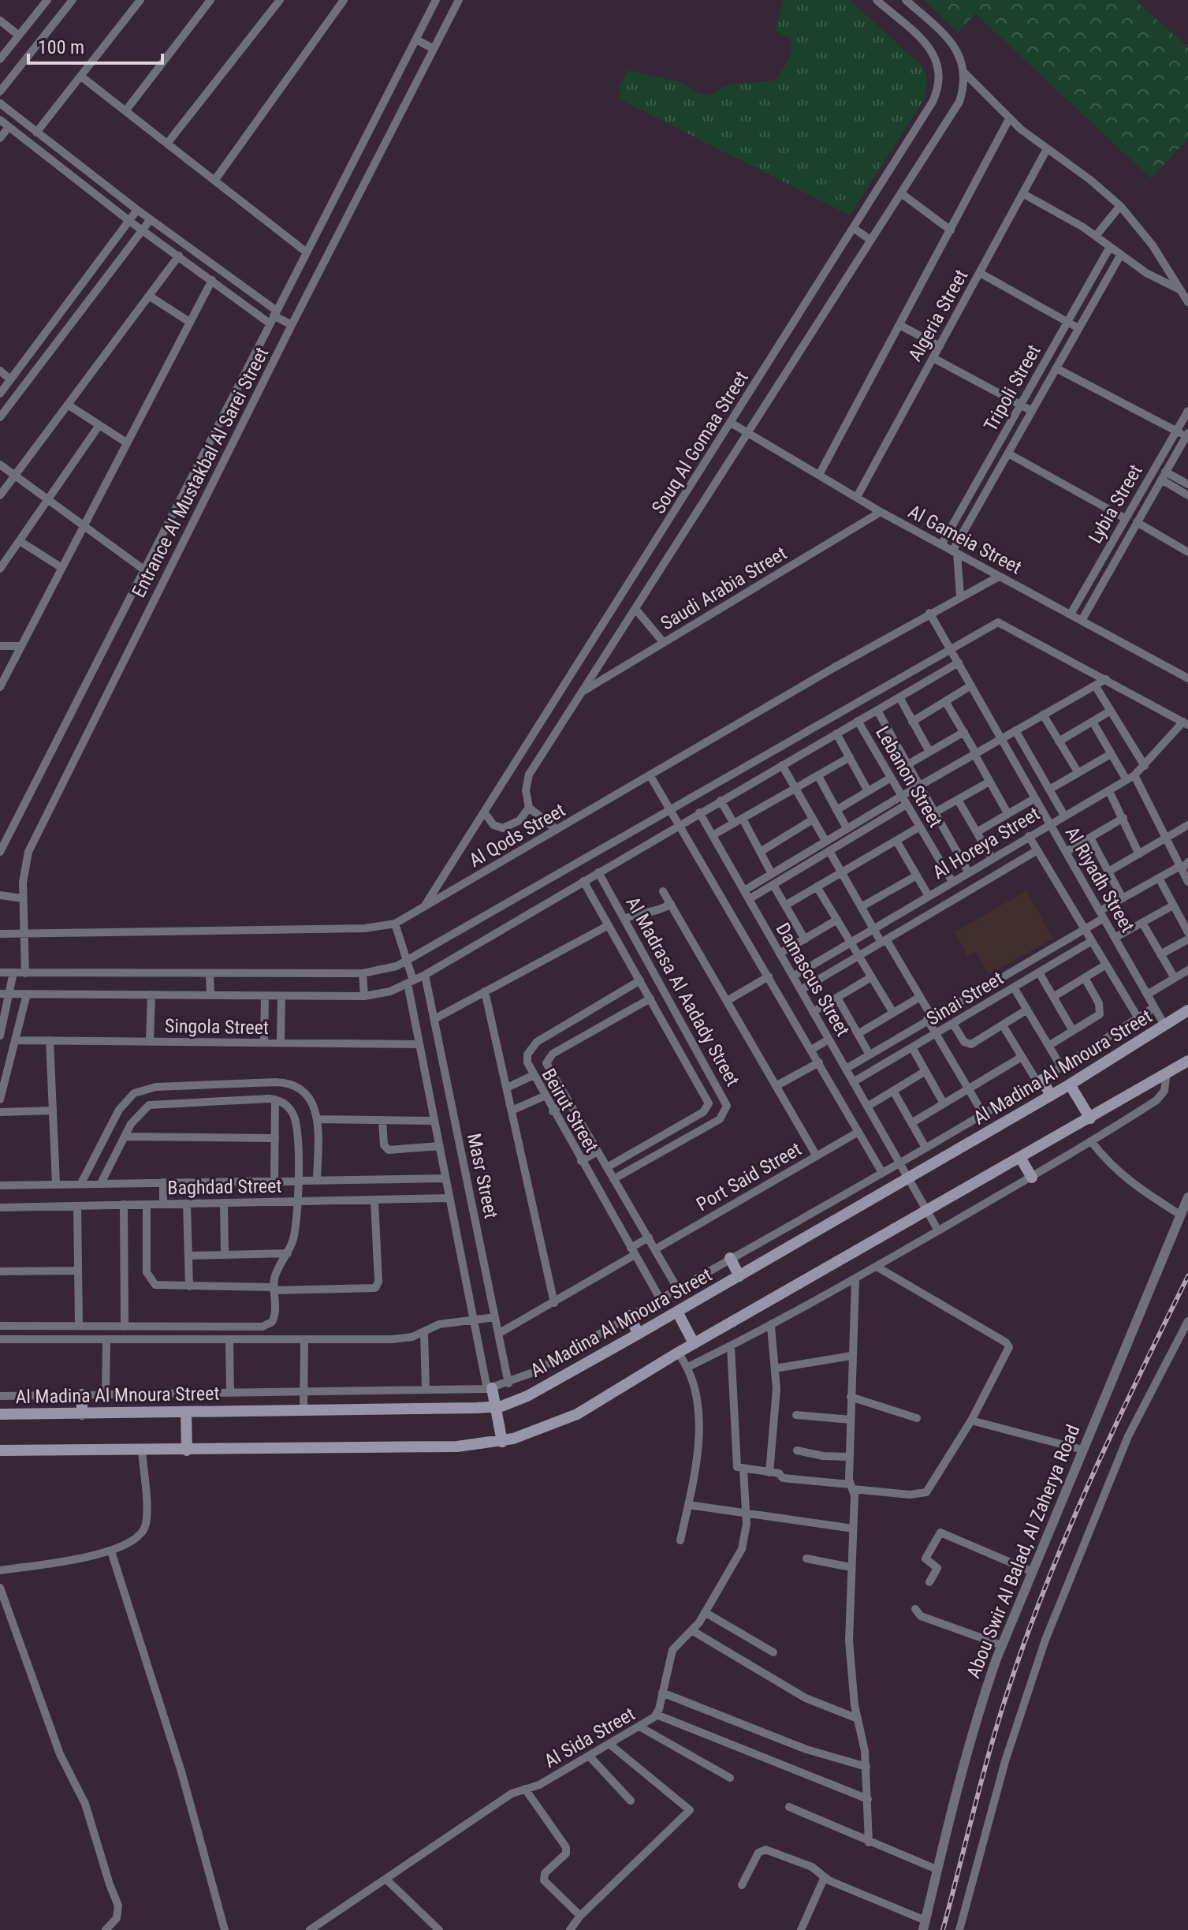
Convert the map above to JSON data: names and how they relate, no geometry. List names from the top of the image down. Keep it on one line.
{"streets":{"main road":["Al Madina Al Mnoura Street"],"street":["Algeria Street","Tripoli Street","Souq Al Gomaa Street","Entrance Al Mustakbal Al Sarei Street","Lybia Street","Al Gameia Street","Saudi Arabia Street","Lebanon Street","Al Qods Street","Al Horeya Street","Al Riyadh Street","Damascus Street","Al Madrasa Al Aadady Street","Sinai Street","Singola Street","Beirut Street","Masr Street","Port Said Street","Baghdad Street","Abou Swir Al Balad, Al Zaherya Road","Al Sida Street"]},"crossings":[["Algeria Street","Al Gameia Street"],["Tripoli Street","Al Gameia Street"],["Souq Al Gomaa Street","Al Gameia Street"],["Souq Al Gomaa Street","Saudi Arabia Street"],["Souq Al Gomaa Street","Al Qods Street"],["Entrance Al Mustakbal Al Sarei Street","Al Qods Street"],["Lybia Street","Al Gameia Street"],["Al Gameia Street","Saudi Arabia Street"],["Al Gameia Street","Al Qods Street"],["Lebanon Street","Al Horeya Street"],["Al Qods Street","Al Riyadh Street"],["Al Qods Street","Damascus Street"],["Al Qods Street","Masr Street"],["Al Horeya Street","Al Riyadh Street"],["Al Horeya Street","Damascus Street"],["Al Riyadh Street","Sinai Street"],["Al Riyadh Street","Al Madina Al Mnoura Street"],["Damascus Street","Sinai Street"],["Damascus Street","Al Madina Al Mnoura Street"],["Damascus Street","Port Said Street"],["Al Madrasa Al Aadady Street","Beirut Street"],["Singola Street","Masr Street"],["Beirut Street","Port Said Street"],["Masr Street","Baghdad Street"]],"scale_bar":"100 m"}
